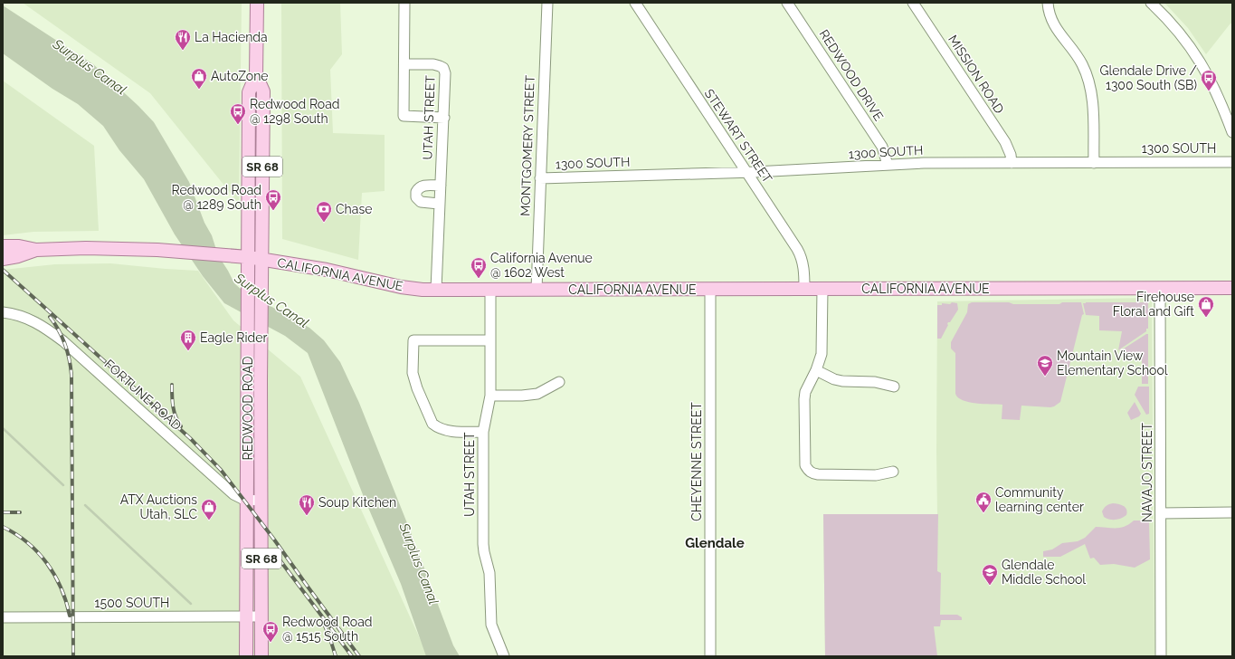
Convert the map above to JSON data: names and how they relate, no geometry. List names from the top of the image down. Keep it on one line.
{"streets":{"main road":["SR 68","CALIFORNIA AVENUE","REDWOOD ROAD"],"street":["MISSION ROAD","REDWOOD DRIVE","UTAH STREET","STEWART STREET","MONTGOMERY STREET","1300 SOUTH","FORTUNE ROAD","CHEYENNE STREET","NAVAJO STREET","1500 SOUTH"]},"crossings":[["MISSION ROAD","1300 SOUTH"],["REDWOOD DRIVE","1300 SOUTH"],["UTAH STREET","CALIFORNIA AVENUE"],["STEWART STREET","1300 SOUTH"],["STEWART STREET","CALIFORNIA AVENUE"],["MONTGOMERY STREET","1300 SOUTH"],["MONTGOMERY STREET","CALIFORNIA AVENUE"],["CALIFORNIA AVENUE","REDWOOD ROAD"],["CALIFORNIA AVENUE","CHEYENNE STREET"],["CALIFORNIA AVENUE","NAVAJO STREET"],["FORTUNE ROAD","REDWOOD ROAD"],["REDWOOD ROAD","1500 SOUTH"]],"districts":["Glendale"],"water":["Surplus Canal"],"places":{"restaurant":["La Hacienda","Soup Kitchen"],"shop":["AutoZone","Firehouse Floral and Gift","ATX Auctions Utah, SLC"],"bus stop":["Glendale Drive / 1300 South (SB)","Redwood Road @ 1298 South","Redwood Road @ 1289 South","California Avenue @ 1602 West","Redwood Road @ 1515 South"],"bank":["Chase"],"building":["Eagle Rider"],"school or university":["Mountain View Elementary School","Glendale Middle School"],"public building":["Community learning center"]}}
